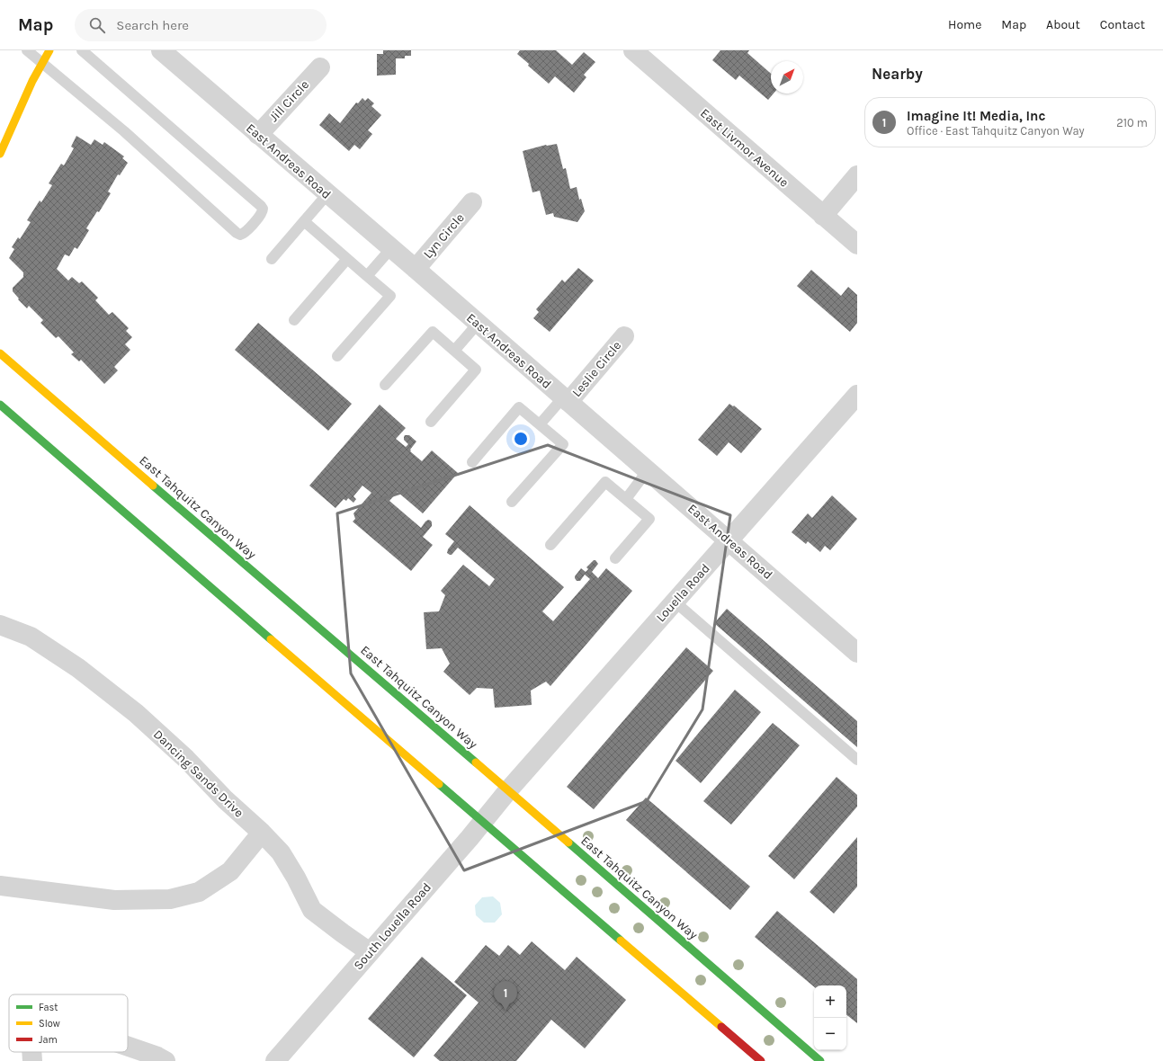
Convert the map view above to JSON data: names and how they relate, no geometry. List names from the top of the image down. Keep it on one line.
{"streets":{"main road":["East Tahquitz Canyon Way"],"street":["Jill Circle","East Livmor Avenue","East Andreas Road","Lyn Circle","Leslie Circle","Louella Road","Dancing Sands Drive","South Louella Road"]},"crossings":[["Jill Circle","East Andreas Road"],["East Andreas Road","Lyn Circle"],["East Andreas Road","Leslie Circle"],["East Andreas Road","Louella Road"],["East Tahquitz Canyon Way","Louella Road"],["East Tahquitz Canyon Way","South Louella Road"],["Louella Road","South Louella Road"],["Dancing Sands Drive","South Louella Road"]],"legend":["Fast","Slow","Jam"],"north":"top right","page":{"header":"Map","search":"Search here","nav":["Home","Map","About","Contact"],"heading":"Nearby","list":[{"mark":"1","name":"Imagine It! Media, Inc","note":"Office · East Tahquitz Canyon Way","value":"210 m"}],"pins":"1","map_buttons":["+","−"]}}
